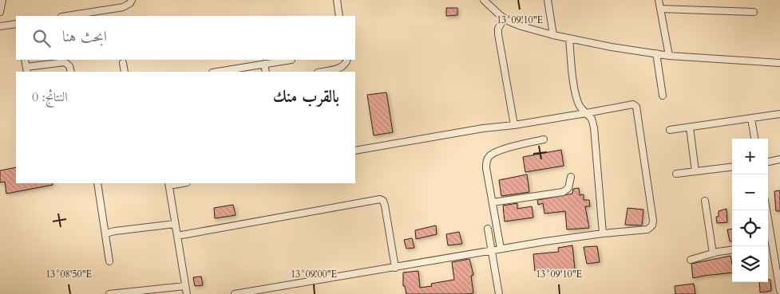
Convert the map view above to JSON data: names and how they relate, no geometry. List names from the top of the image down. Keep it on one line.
{"page":{"search":"ابحث هنا","heading":["بالقرب منك","النتائج: 0"],"map_buttons":["+","−"]},"coordinates":["13°09'10\"E","13°08'50\"E","13°09'00\"E"]}
